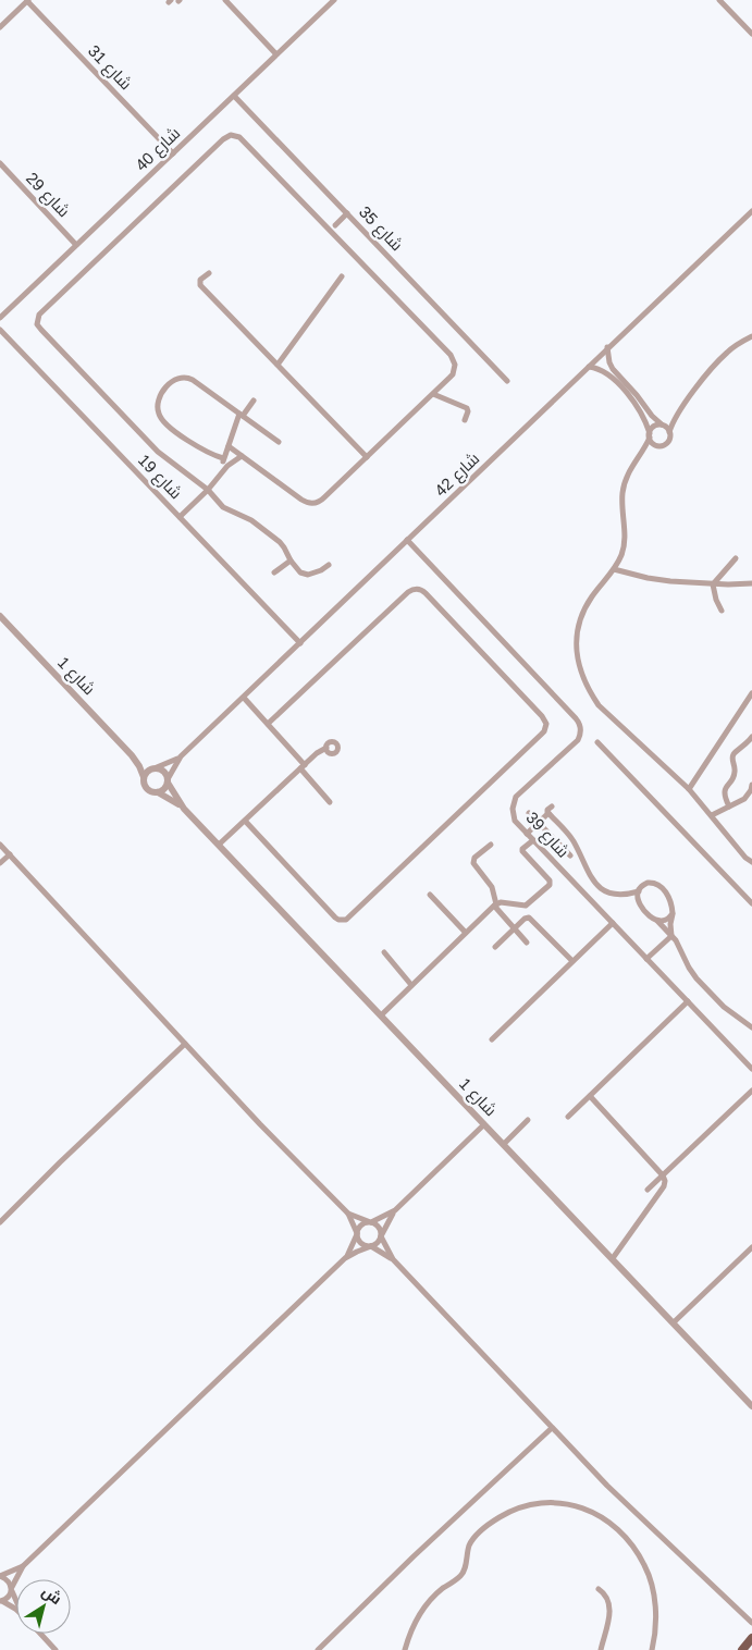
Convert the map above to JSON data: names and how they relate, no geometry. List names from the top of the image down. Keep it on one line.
{"streets":{"street":["شارع 31","شارع 40","شارع 29","شارع 35","شارع 42","شارع 19","شارع 1","شارع 39"]},"crossings":[["شارع 31","شارع 40"],["شارع 40","شارع 29"],["شارع 40","شارع 35"],["شارع 42","شارع 19"],["شارع 42","شارع 1"],["شارع 42","شارع 39"]],"north":"top right"}
